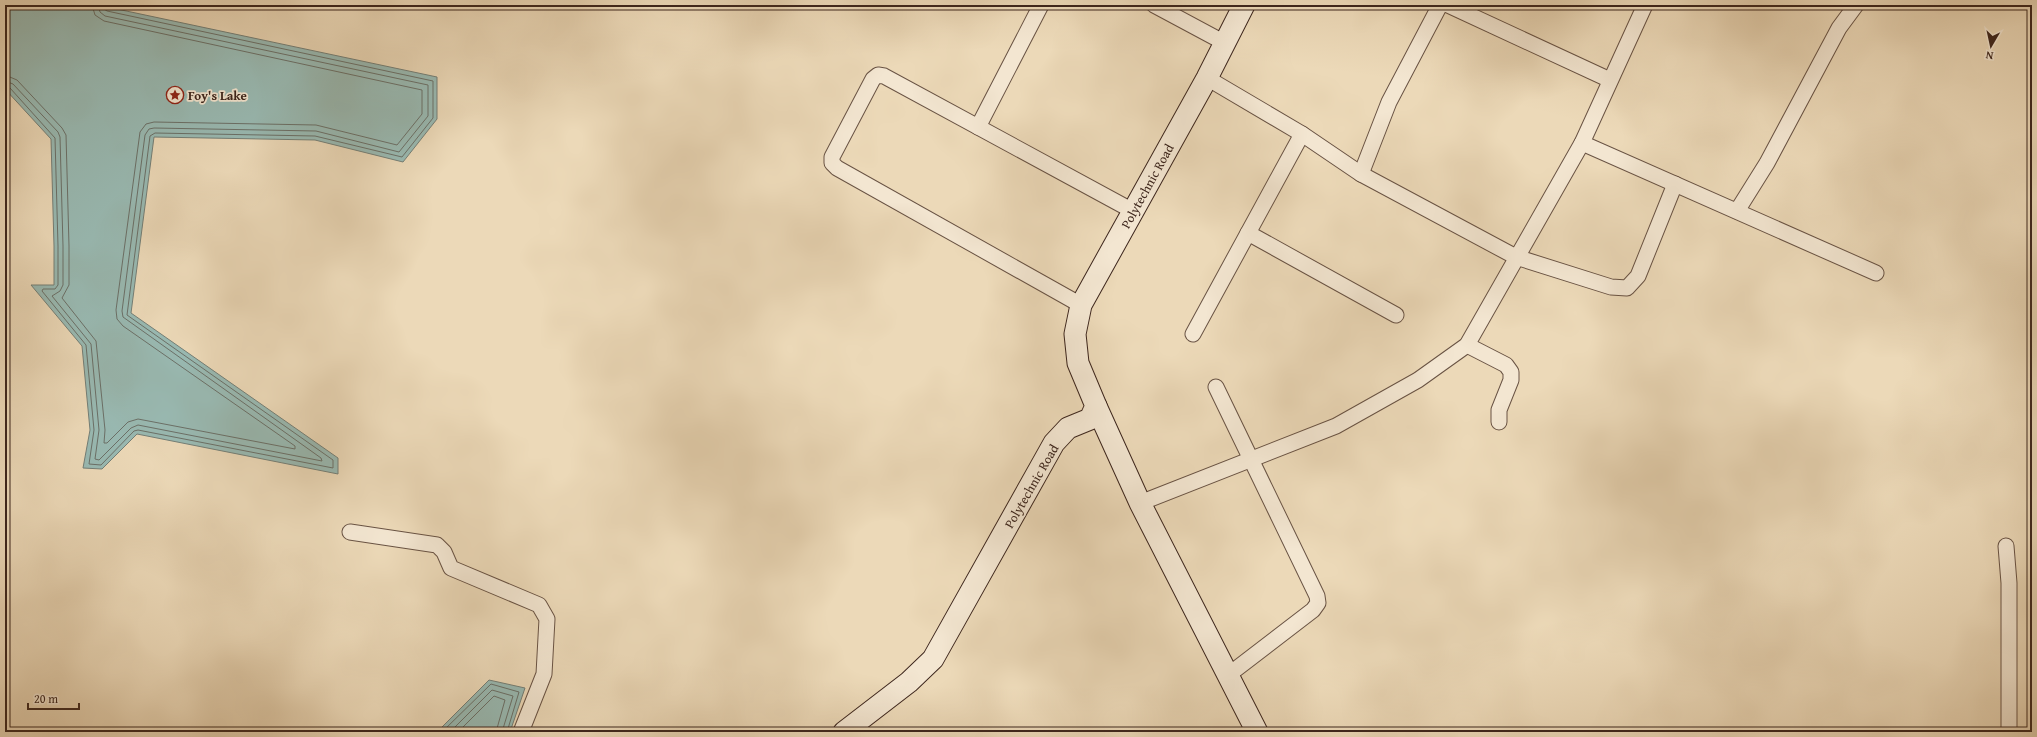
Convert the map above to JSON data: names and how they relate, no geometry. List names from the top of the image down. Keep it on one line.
{"streets":{"street":["Polytechnic Road"]},"places":{"place":["Foy's Lake"]},"scale_bar":"20 m","north":"bottom"}
